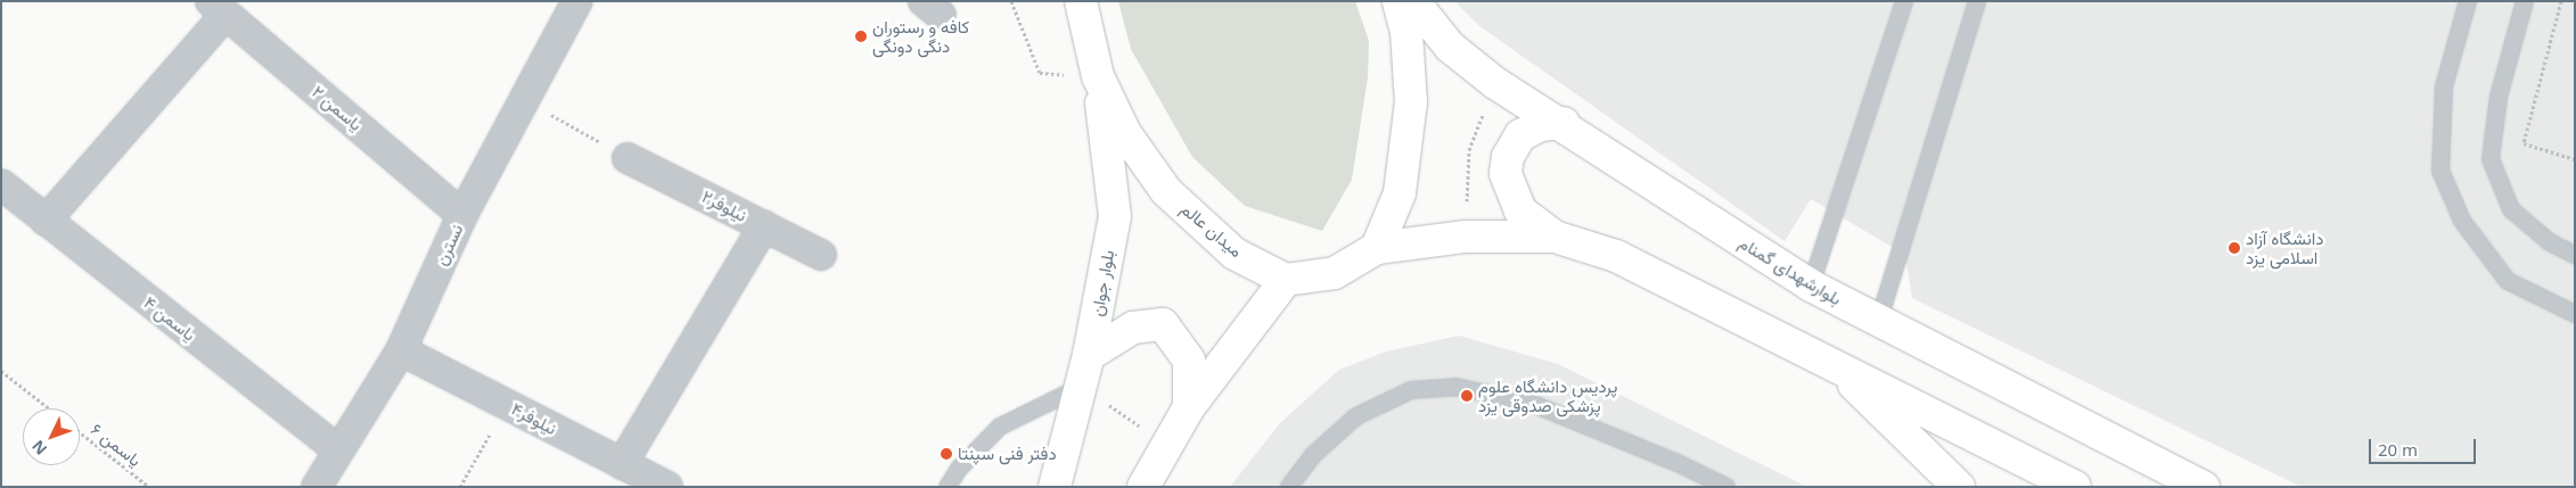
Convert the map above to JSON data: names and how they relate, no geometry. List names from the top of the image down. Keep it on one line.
{"streets":{"main road":["میدان عالم","بلوارشهدای گمنام","بلوار جوان"],"street":["یاسمن ۲","نیلوفر۲","نسترن","یاسمن ۴","نیلوفر۴"],"path":["یاسمن ۶"]},"crossings":[["یاسمن ۲","نسترن"],["میدان عالم","بلوار جوان"],["نسترن","یاسمن ۴"],["نسترن","نیلوفر۴"]],"places":["کافه و رستوران دنگی دونگی","دانشگاه آزاد اسلامی یزد","پردیس دانشگاه علوم پزشکی صدوقی یزد","دفتر فنی سپنتا"],"scale_bar":"20 m","north":"bottom left"}
